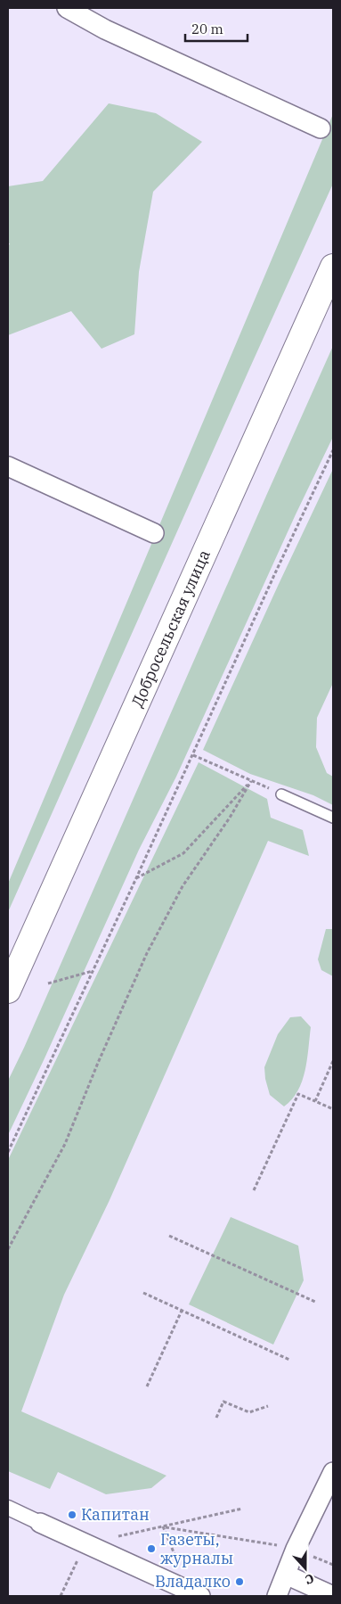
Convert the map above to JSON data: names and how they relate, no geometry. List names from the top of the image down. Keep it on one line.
{"streets":{"main road":["Добросельская улица"]},"places":["Капитан","Газеты, журналы","Владалко"],"scale_bar":"20 m","north":"bottom"}
